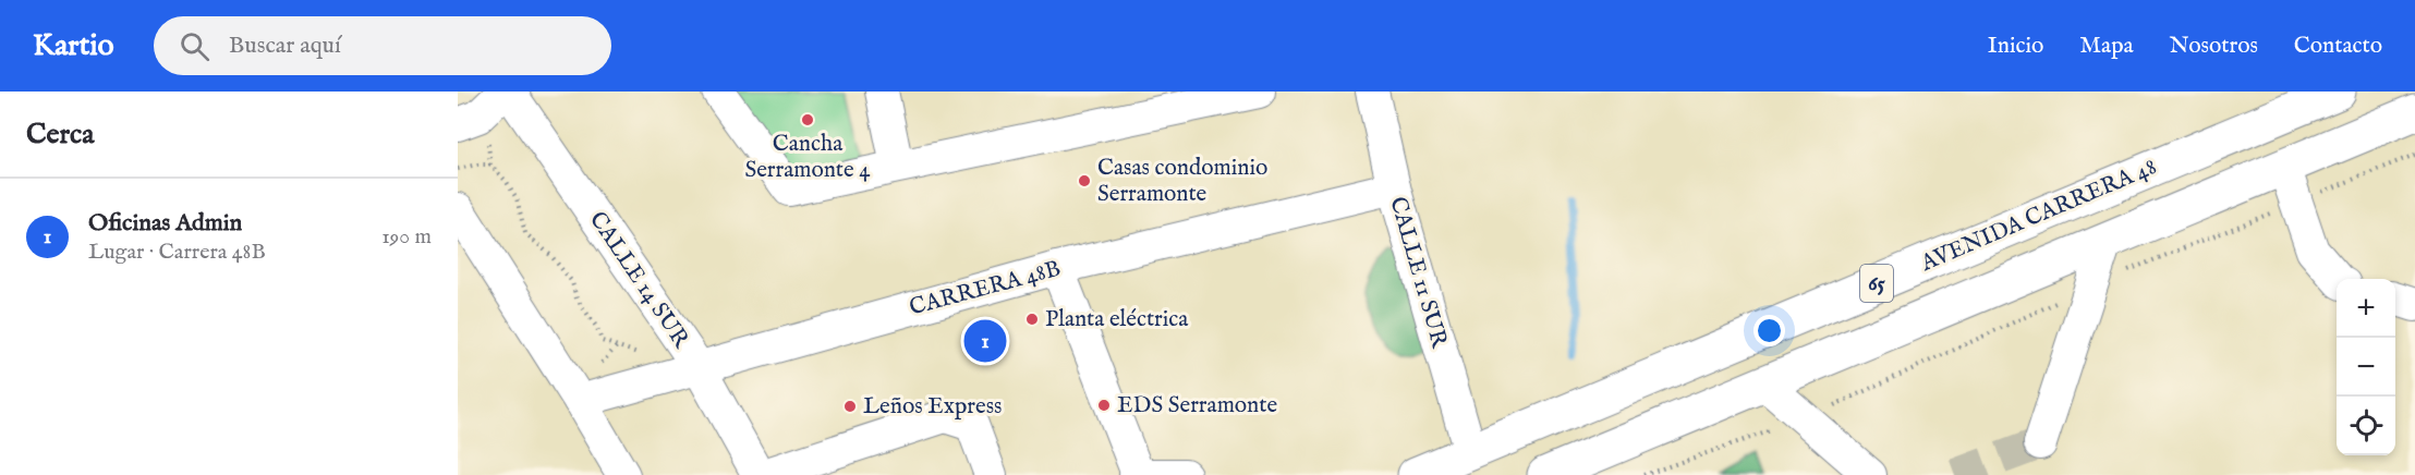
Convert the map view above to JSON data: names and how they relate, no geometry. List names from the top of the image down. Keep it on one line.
{"streets":{"main road":["AVENIDA CARRERA 48","65"],"street":["CALLE 11 SUR","CALLE 14 SUR","CARRERA 48B"]},"crossings":[["AVENIDA CARRERA 48","CALLE 11 SUR"],["CALLE 11 SUR","CARRERA 48B"],["CALLE 14 SUR","CARRERA 48B"]],"places":["Cancha Serramonte 4","Casas condominio Serramonte","Planta eléctrica","EDS Serramonte","Leños Express"],"page":{"header":"Kartio","search":"Buscar aquí","nav":["Inicio","Mapa","Nosotros","Contacto"],"heading":"Cerca","list":[{"mark":"1","name":"Oficinas Admin","note":"Lugar · Carrera 48B","value":"190 m"}],"map_buttons":["+","−"],"pins":"1"}}
